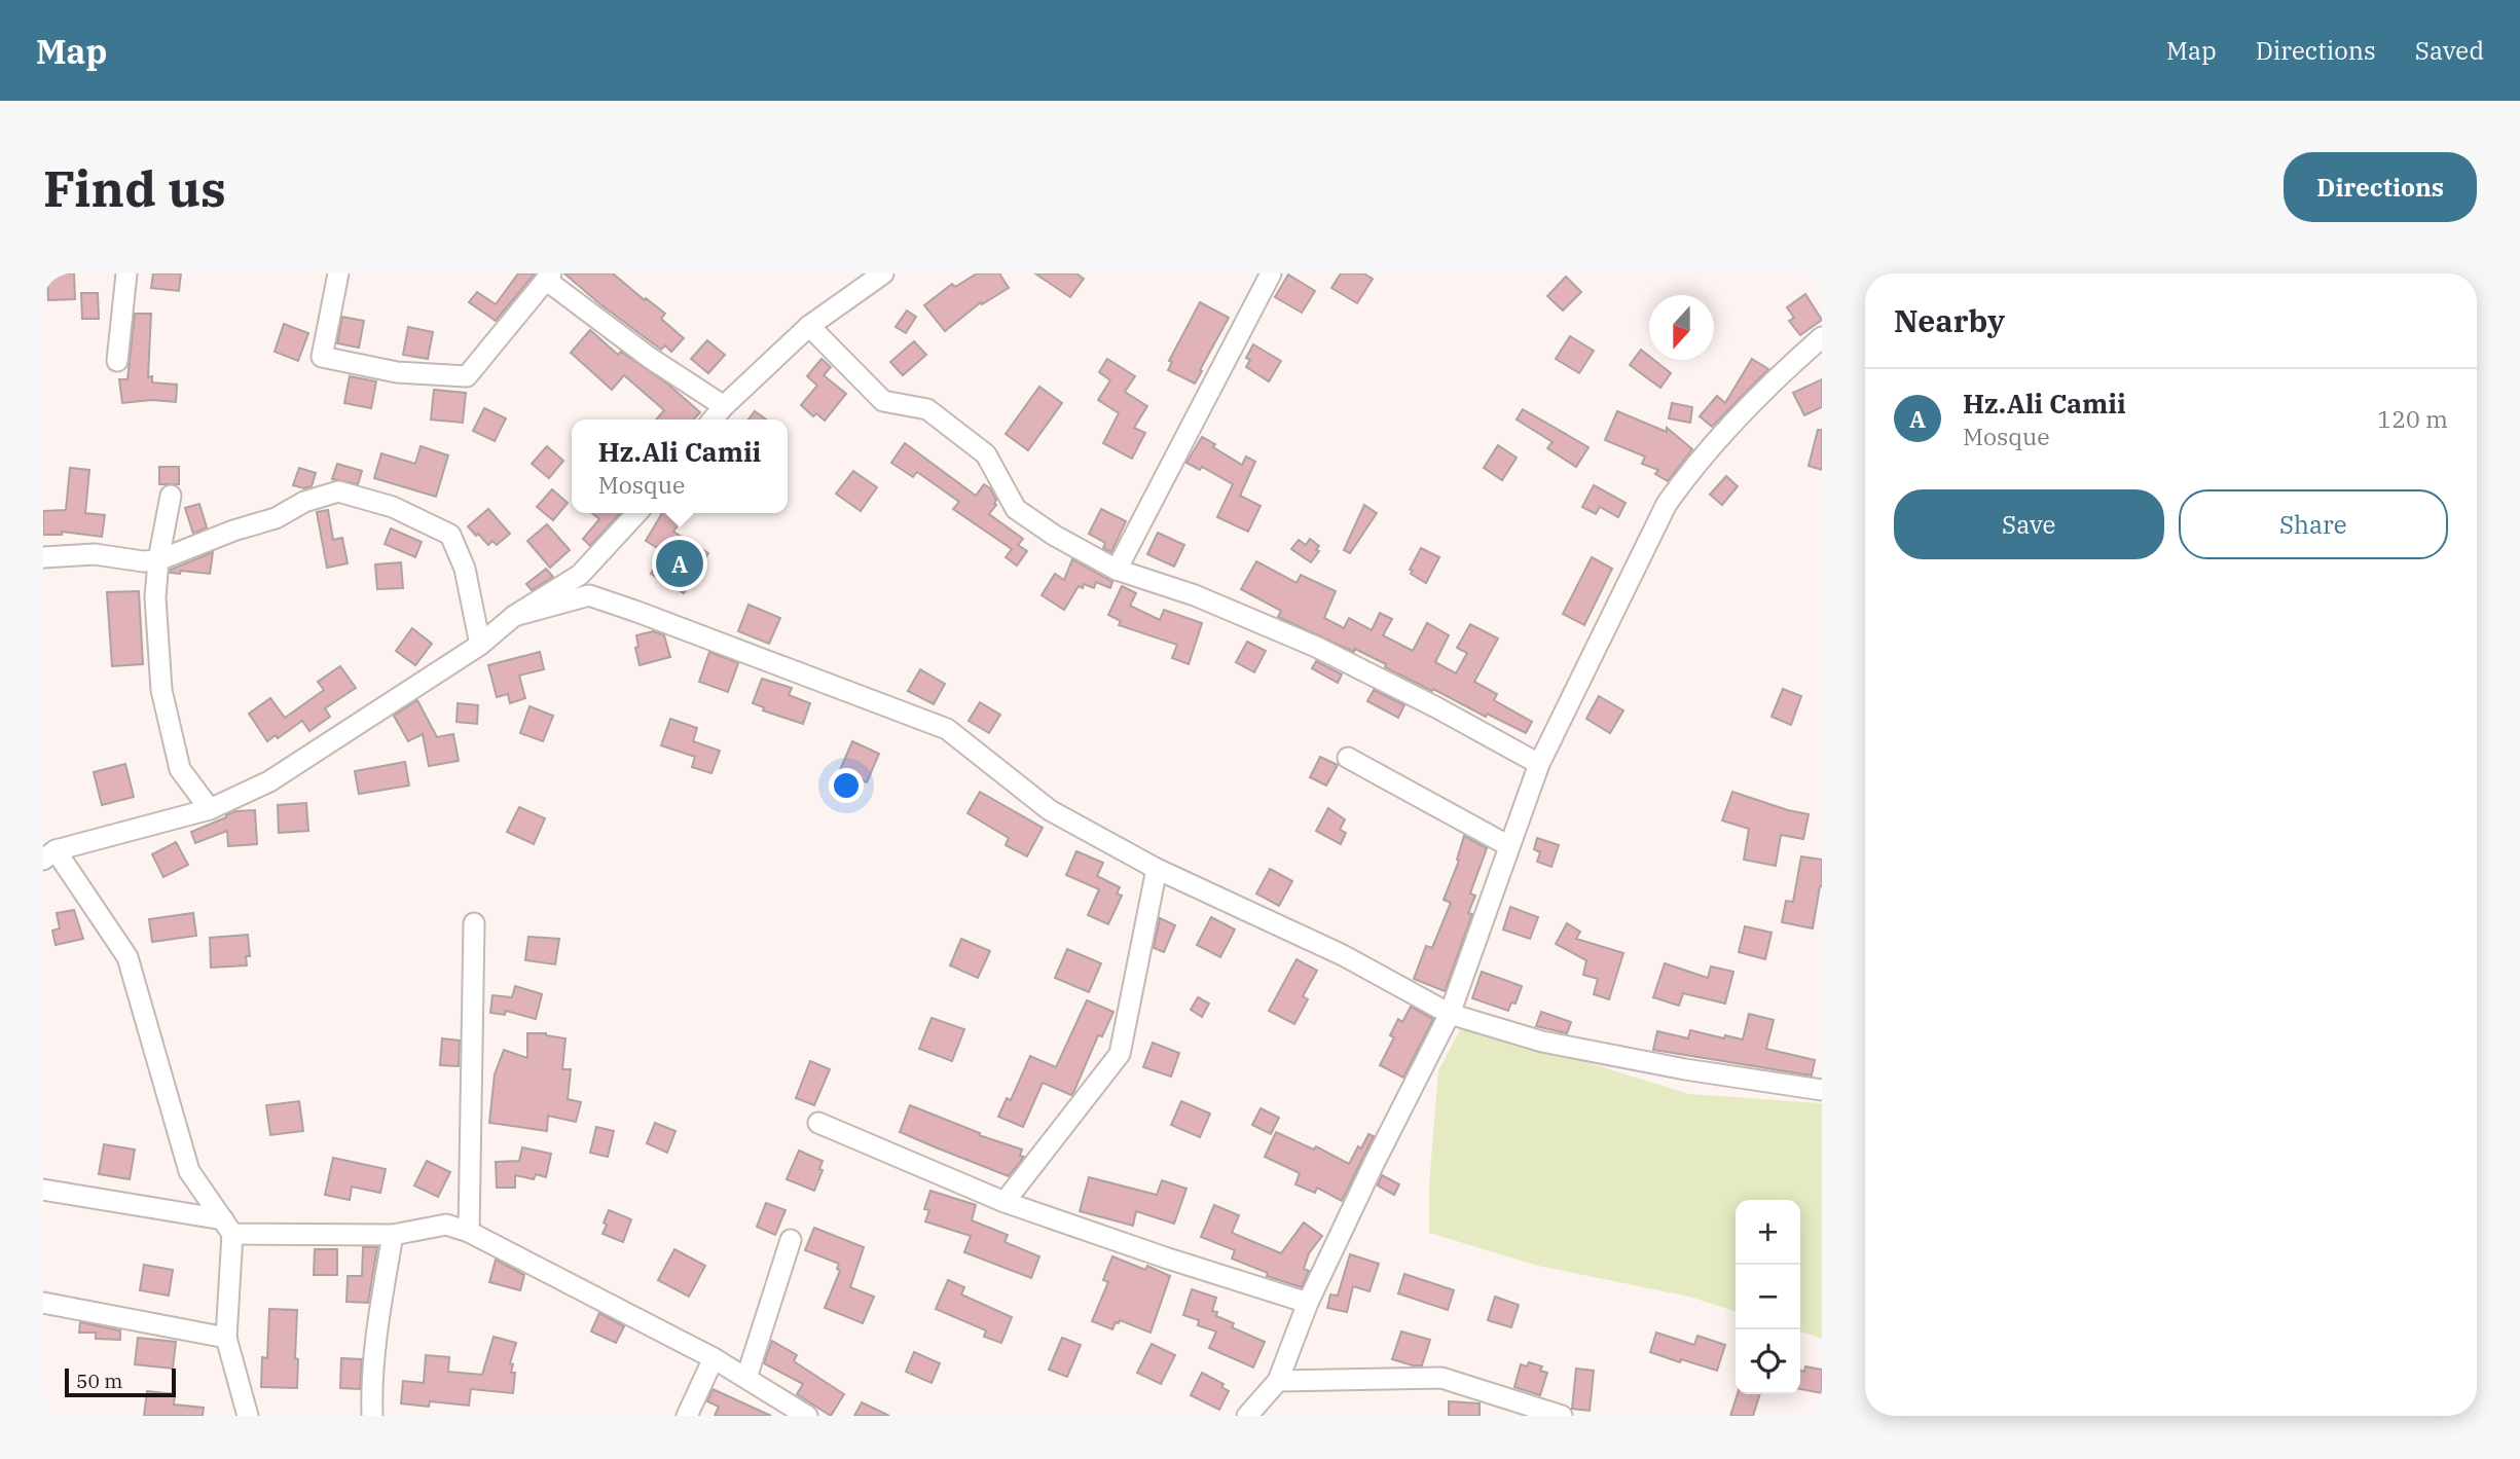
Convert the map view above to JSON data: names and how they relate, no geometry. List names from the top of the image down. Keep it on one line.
{"scale_bar":"50 m","north":"bottom","page":{"header":"Map","nav":["Map","Directions","Saved"],"buttons":["Directions",["Save","Share"]],"title":"Find us","heading":"Nearby","list":[{"mark":"A","name":"Hz.Ali Camii","note":"Mosque","value":"120 m"}],"popup":["Hz.Ali Camii","Mosque"],"pins":"A","map_buttons":["+","−"],"scale":"50 m"}}
